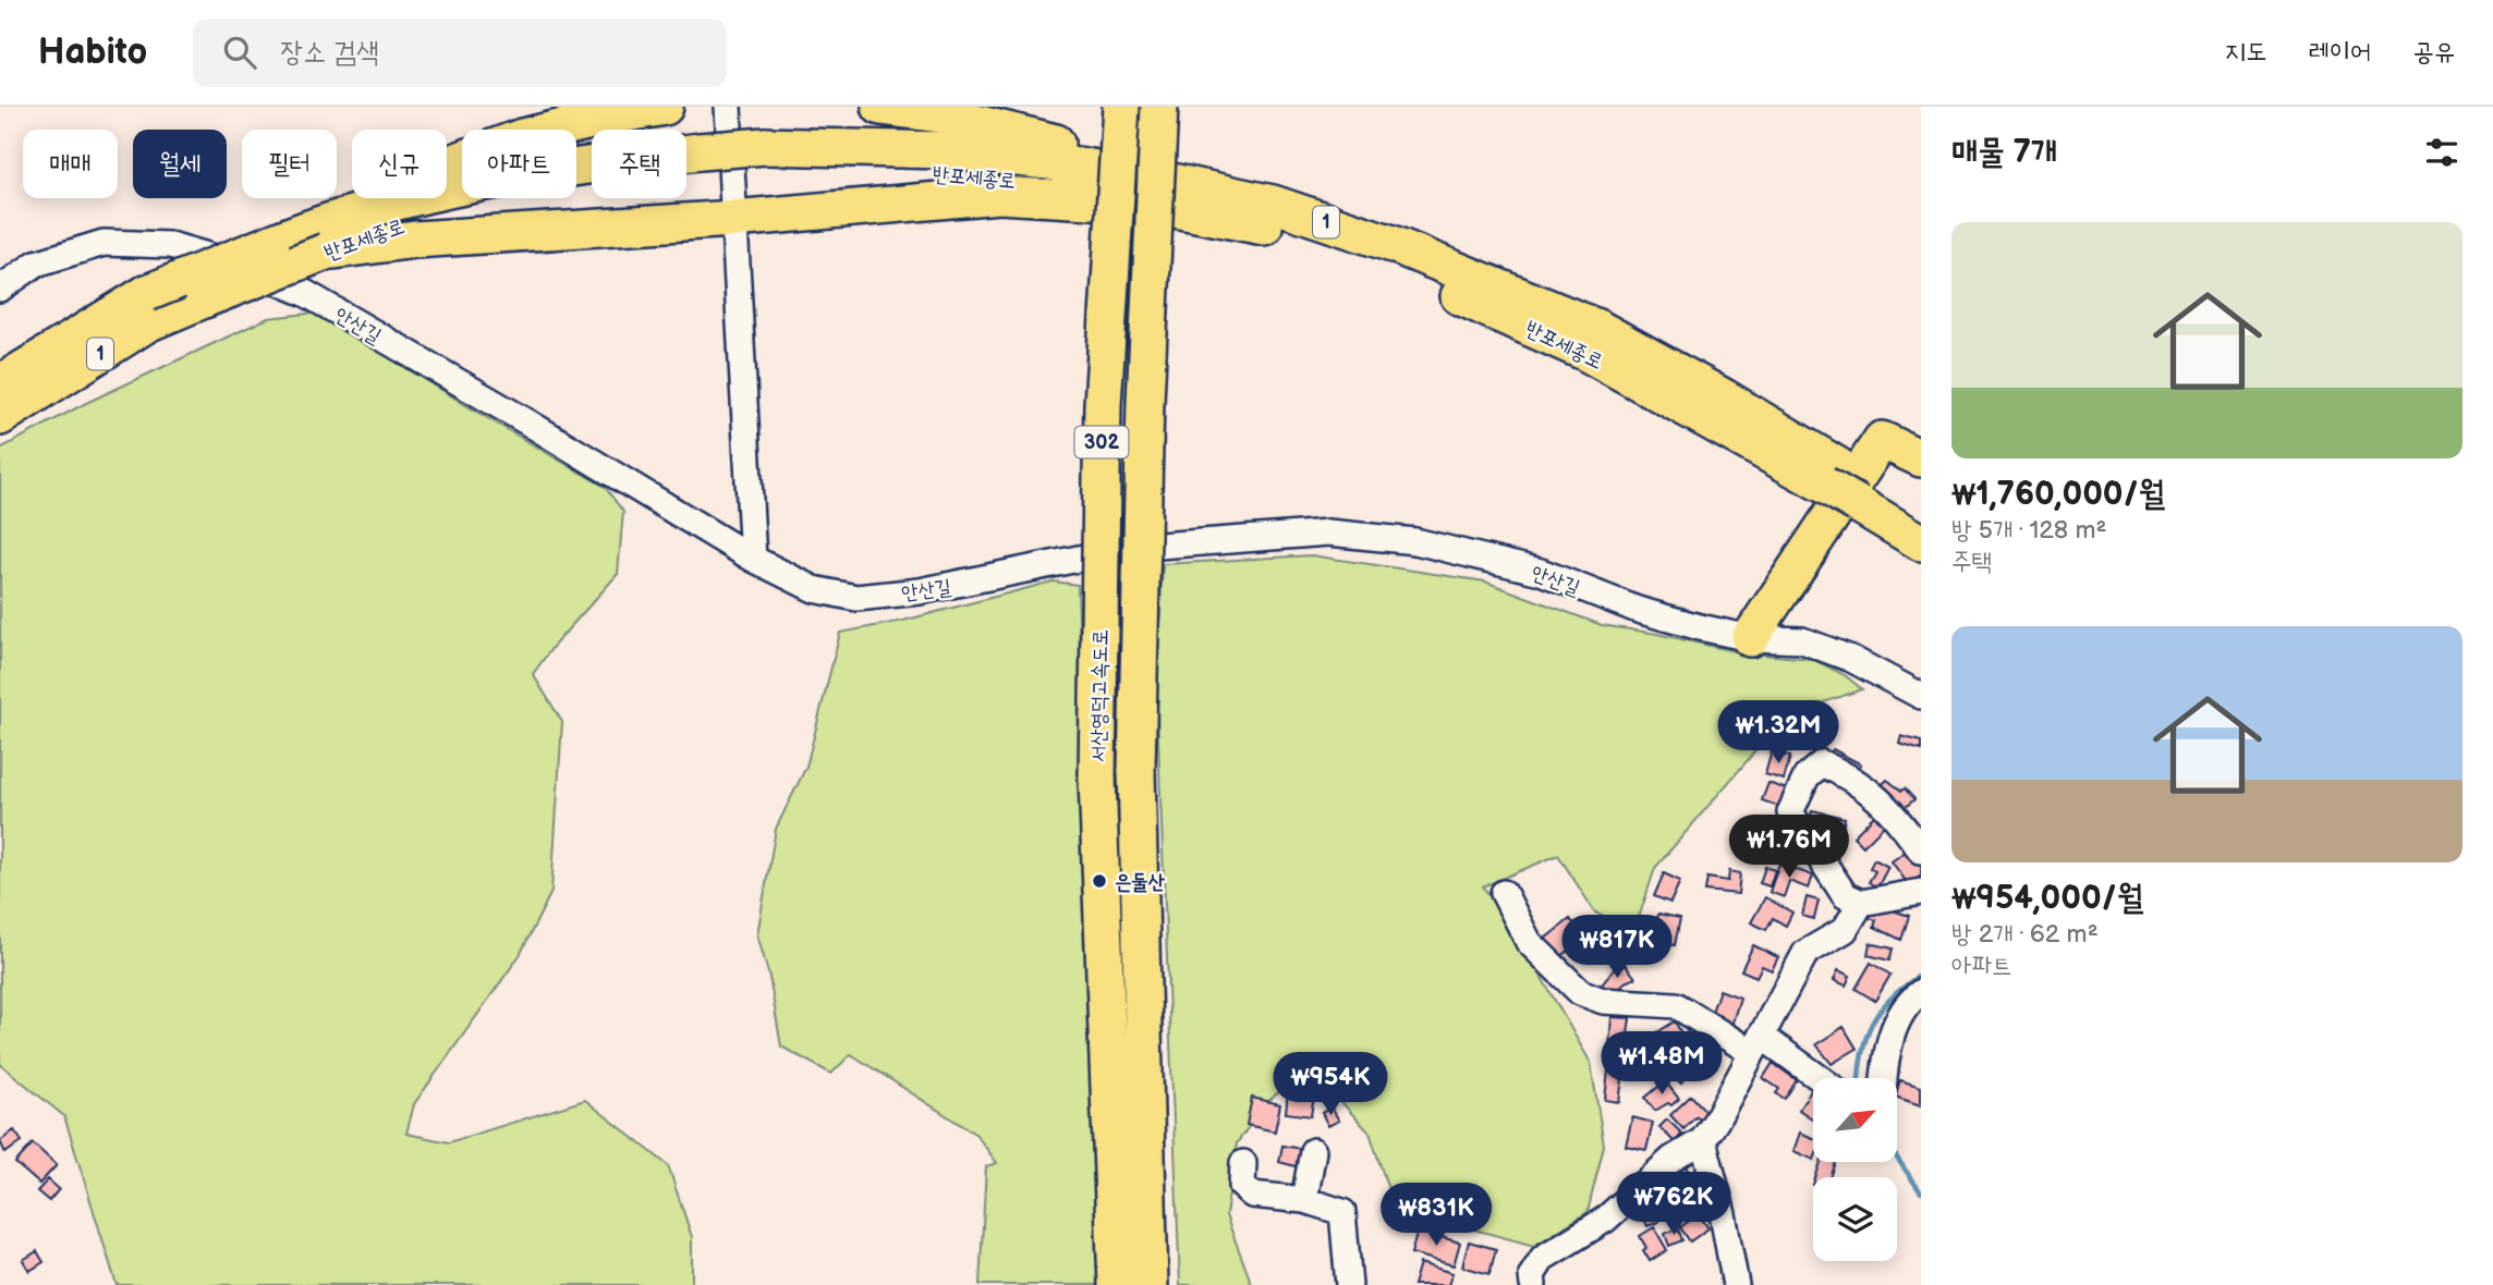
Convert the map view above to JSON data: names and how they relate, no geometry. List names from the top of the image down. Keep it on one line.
{"streets":{"highway":["반포세종로","1","302","서산영덕고속도로"],"street":["안산길"]},"places":["은둘산"],"north":"top right","page":{"header":"Habito","search":"장소 검색","nav":["지도","레이어","공유"],"heading":"매물 7개","chip":["매매","월세","필터","신규","아파트","주택"],"list":[{"name":"₩1,760,000/월","note":"방 5개 · 128 m² · 주택"},{"name":"₩954,000/월","note":"방 2개 · 62 m² · 아파트"}],"price":["₩1.32M","₩1.76M","₩817K","₩1.48M","₩954K","₩762K","₩831K"]}}
